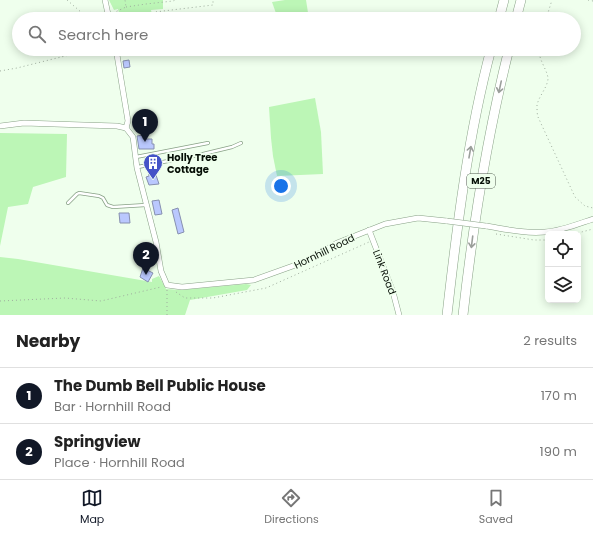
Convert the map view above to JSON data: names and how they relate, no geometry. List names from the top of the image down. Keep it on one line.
{"streets":{"highway":["M25"],"street":["Hornhill Road","Link Road"]},"crossings":[["Hornhill Road","Link Road"]],"places":{"building":["Holly Tree Cottage"]},"page":{"search":"Search here","pins":["1","2"],"heading":["Nearby","2 results"],"list":[{"mark":"1","name":"The Dumb Bell Public House","note":"Bar · Hornhill Road","value":"170 m"},{"mark":"2","name":"Springview","note":"Place · Hornhill Road","value":"190 m"}],"nav":["Map","Directions","Saved"]}}
